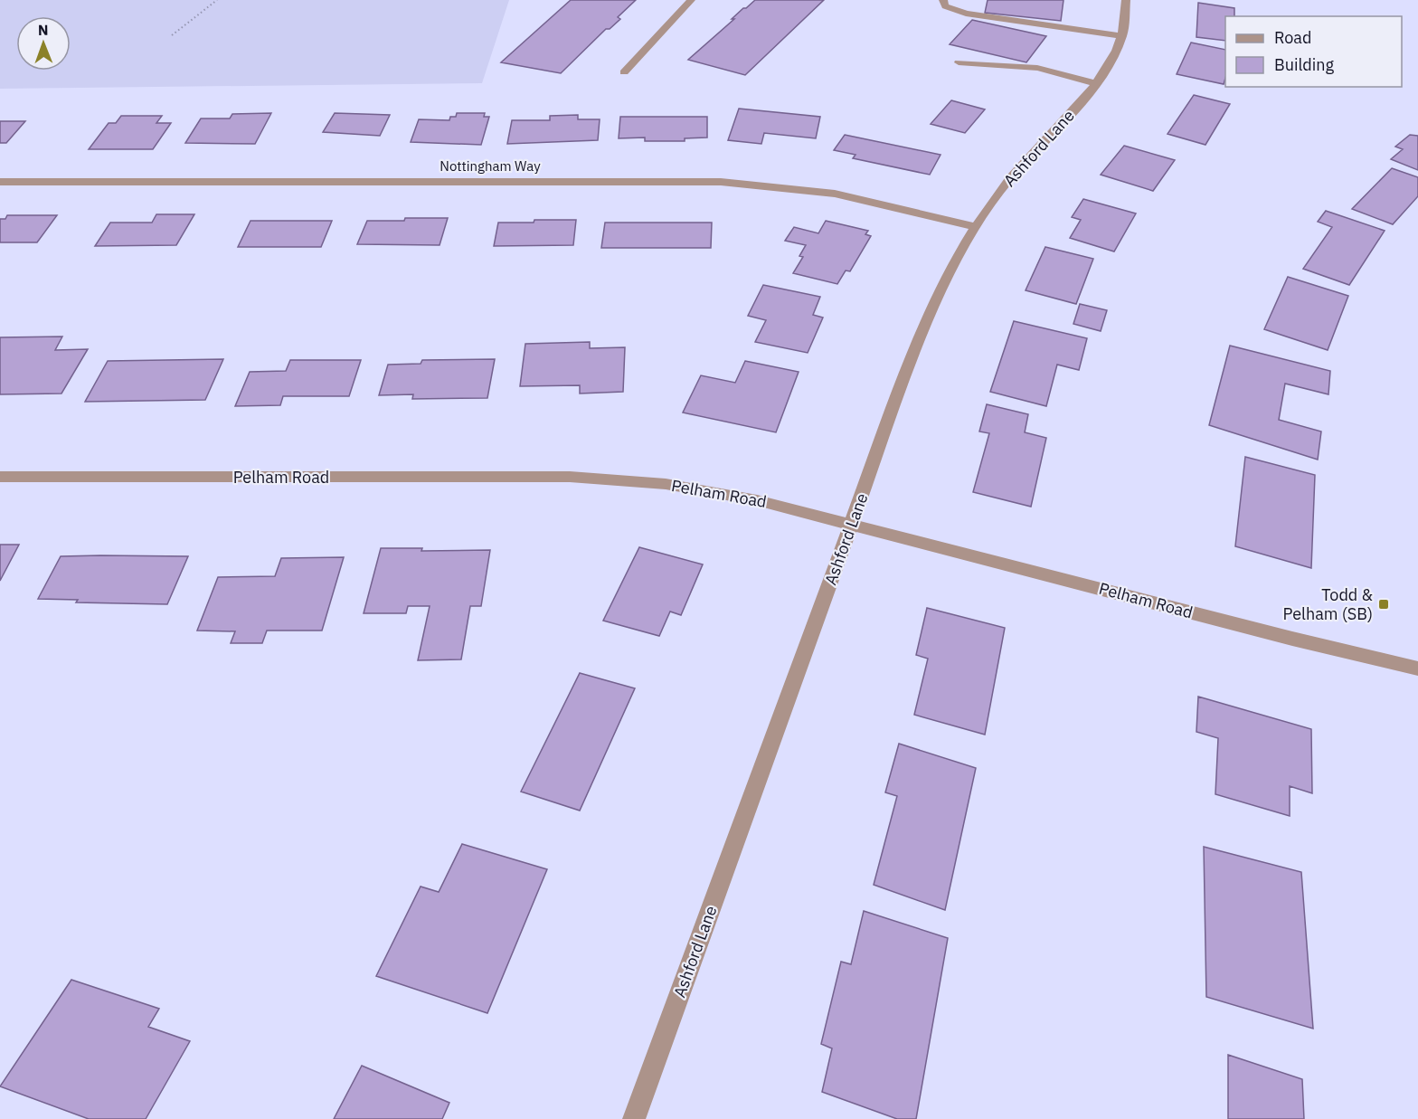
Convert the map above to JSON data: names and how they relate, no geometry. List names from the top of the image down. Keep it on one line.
{"streets":{"street":["Ashford Lane","Nottingham Way","Pelham Road"]},"crossings":[["Ashford Lane","Nottingham Way"],["Ashford Lane","Pelham Road"]],"places":{"transit":["Todd & Pelham (SB)"]},"legend":["Road","Building"],"north":"top"}
